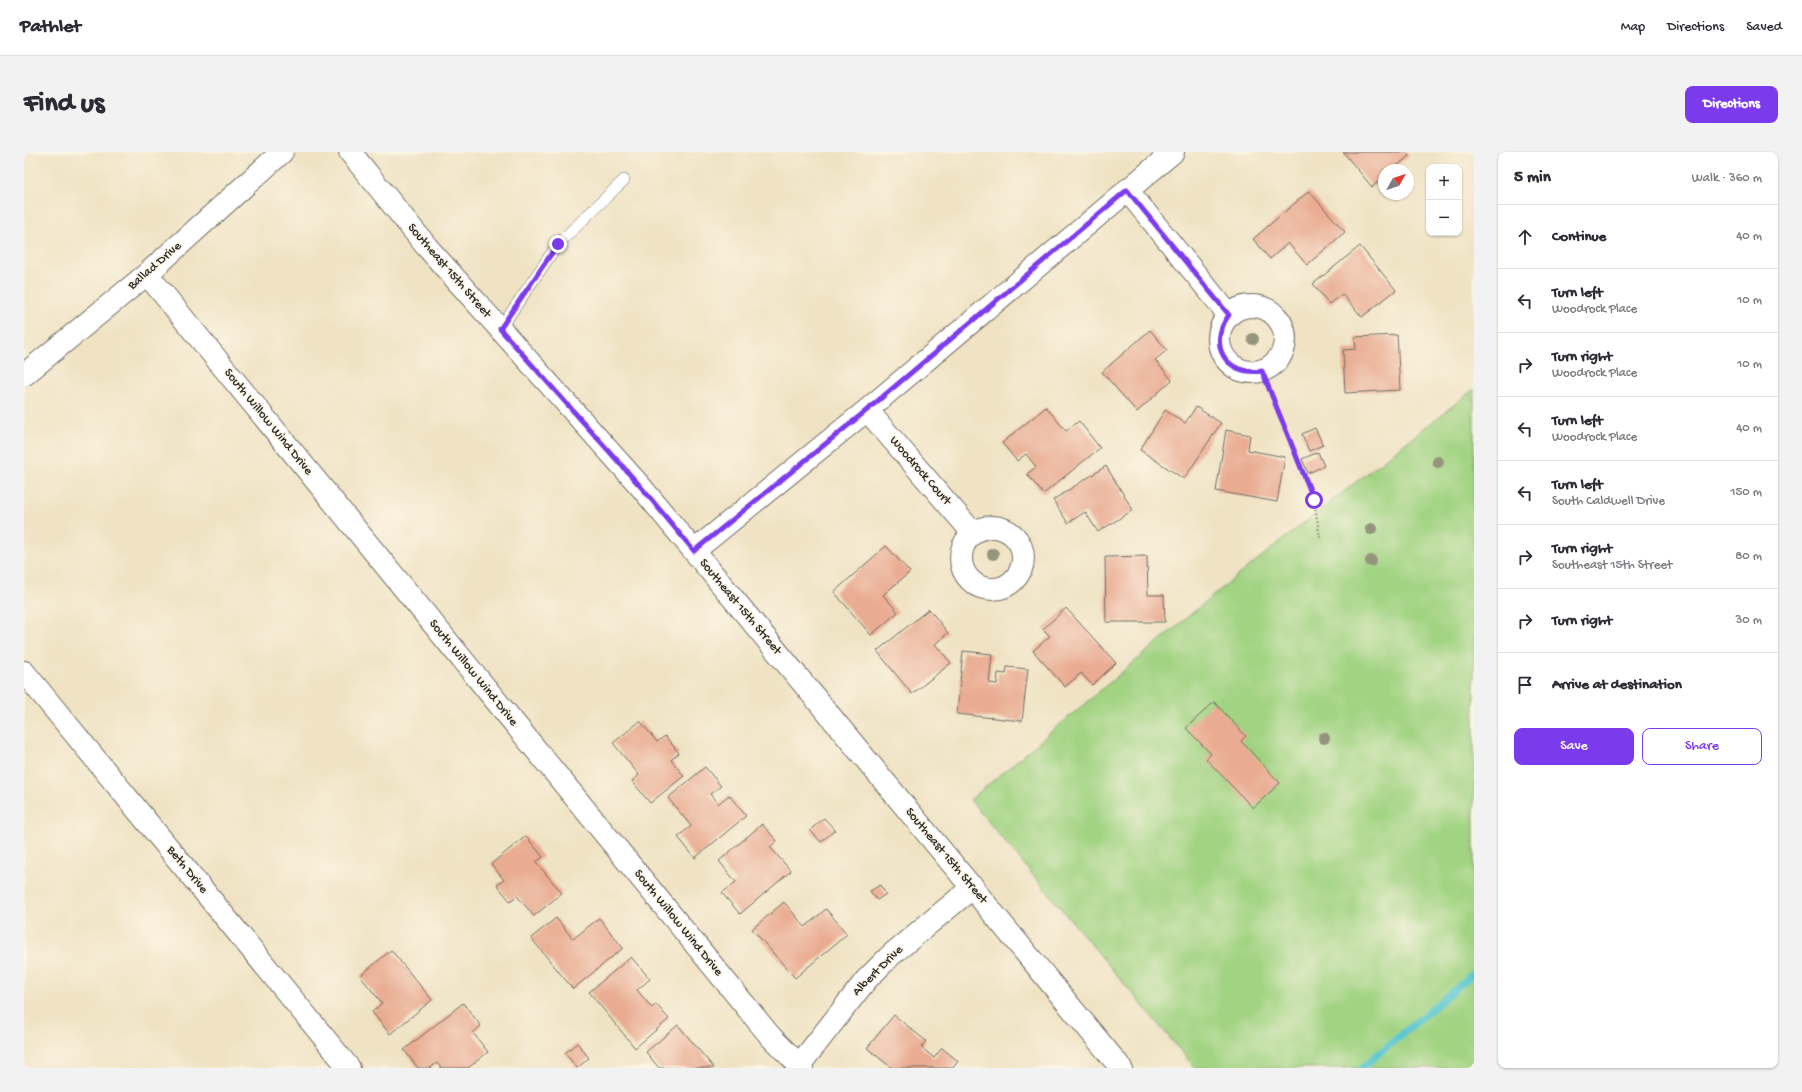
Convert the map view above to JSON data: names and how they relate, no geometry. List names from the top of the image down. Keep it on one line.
{"streets":{"street":["Ballad Drive","Southeast 15th Street","South Willow Wind Drive","Woodrock Court","Beth Drive","Albert Drive"]},"crossings":[["Ballad Drive","South Willow Wind Drive"],["Southeast 15th Street","Albert Drive"],["South Willow Wind Drive","Albert Drive"]],"north":"top right","page":{"header":"Pathlet","nav":["Map","Directions","Saved"],"buttons":["Directions",["Save","Share"]],"title":"Find us","heading":["5 min","Walk · 360 m"],"map_buttons":["+","−"],"list":[["Continue","40 m"],["Turn left","Woodrock Place","10 m"],["Turn right","Woodrock Place","10 m"],["Turn left","Woodrock Place","40 m"],["Turn left","South Caldwell Drive","150 m"],["Turn right","Southeast 15th Street","80 m"],["Turn right","30 m"],"Arrive at destination"]}}
